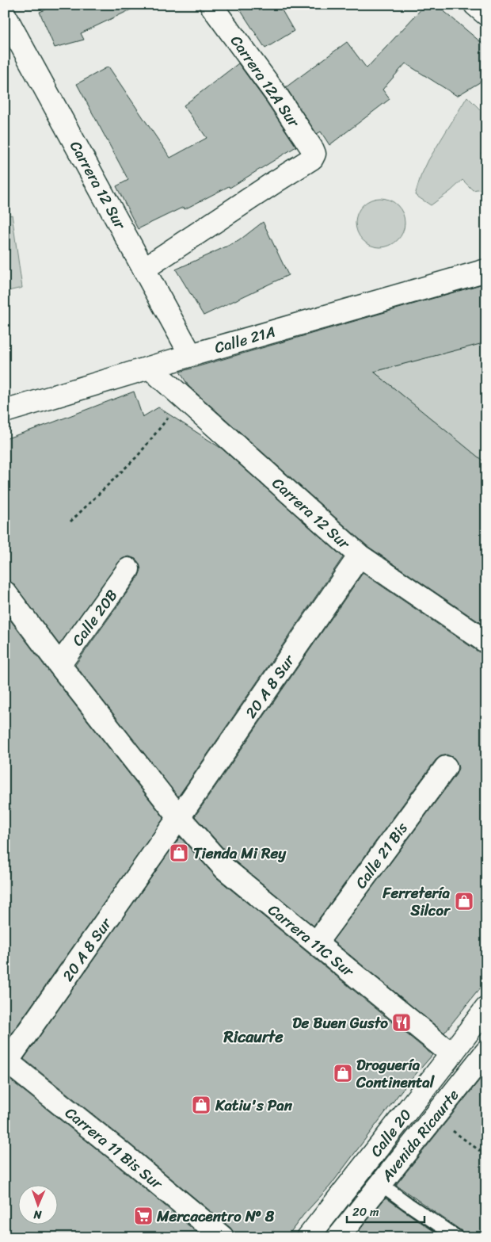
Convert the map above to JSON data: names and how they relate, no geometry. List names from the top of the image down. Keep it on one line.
{"streets":{"street":["Carrera 12A Sur","Carrera 12 Sur","Calle 21A","Calle 20B","20 A 8 Sur","Calle 21 Bis","Carrera 11C Sur","Calle 20","Avenida Ricaurte","Carrera 11 Bis Sur"]},"crossings":[["Carrera 12A Sur","Carrera 12 Sur"],["Carrera 12 Sur","Calle 21A"],["Carrera 12 Sur","20 A 8 Sur"],["20 A 8 Sur","Carrera 11C Sur"],["20 A 8 Sur","Carrera 11 Bis Sur"],["Calle 21 Bis","Carrera 11C Sur"],["Carrera 11C Sur","Calle 20"]],"districts":["Ricaurte"],"places":{"shop":["Tienda Mi Rey","Ferretería Silcor","Droguería Continental","Katiu's Pan"],"restaurant":["De Buen Gusto"],"supermarket":["Mercacentro Nº 8"]},"scale_bar":"20 m","north":"bottom"}
